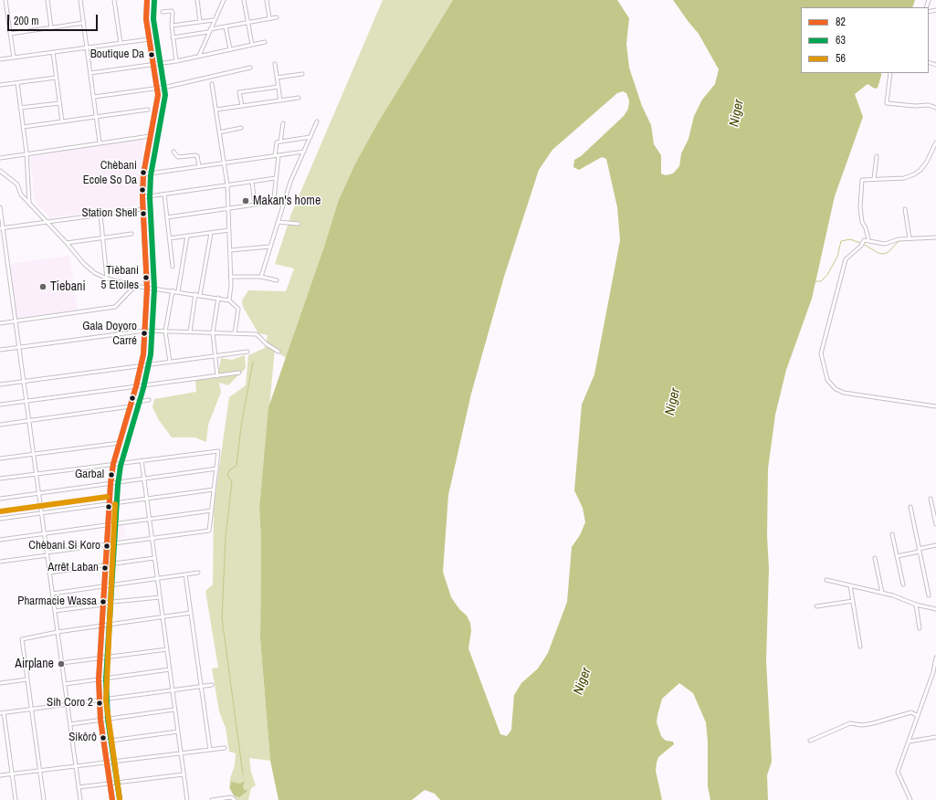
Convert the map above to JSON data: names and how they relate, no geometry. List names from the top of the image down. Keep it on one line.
{"water":["Niger"],"places":["Boutique Da","Chèbani Ecole So Da","Makan's home","Station Shell","Tièbani 5 Etoiles","Tiebani","Gala Doyoro Carré","Garbal","Chèbani Si Koro","Arrêt Laban","Pharmacie Wassa","Airplane","Sih Coro 2","Sikôrô"],"lines":["transit line 82","transit line 63","transit line 56"],"legend":["82","63","56"],"scale_bar":"200 m"}
